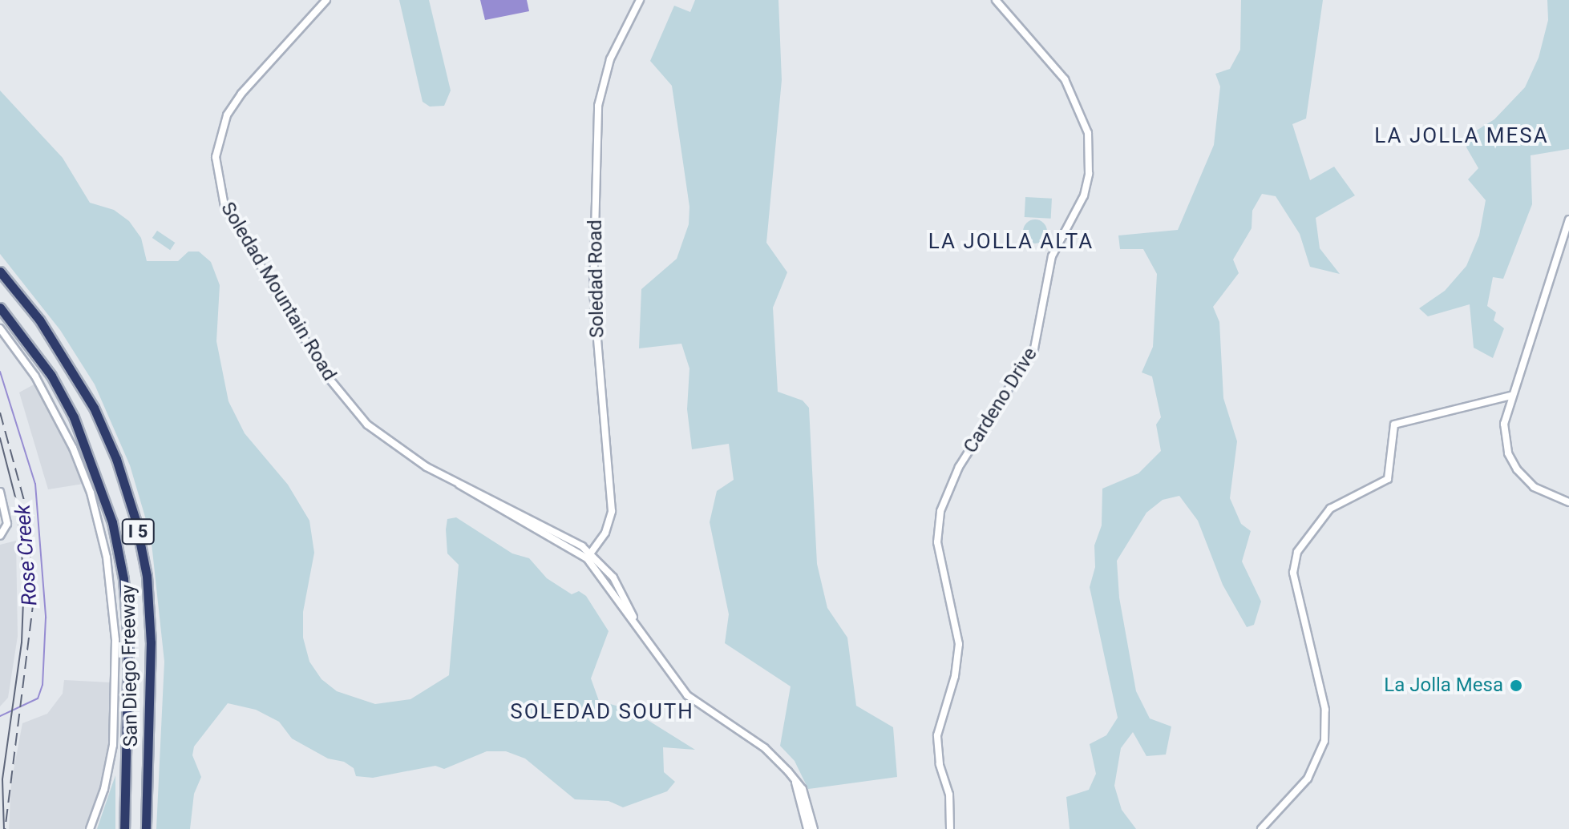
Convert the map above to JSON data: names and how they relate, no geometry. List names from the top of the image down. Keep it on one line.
{"streets":{"highway":["I 5","San Diego Freeway"],"street":["Soledad Road","Soledad Mountain Road","Cardeno Drive"]},"crossings":[["Soledad Road","Soledad Mountain Road"]],"districts":["LA JOLLA MESA","LA JOLLA ALTA","SOLEDAD SOUTH"],"water":["Rose Creek"],"places":["La Jolla Mesa"]}
